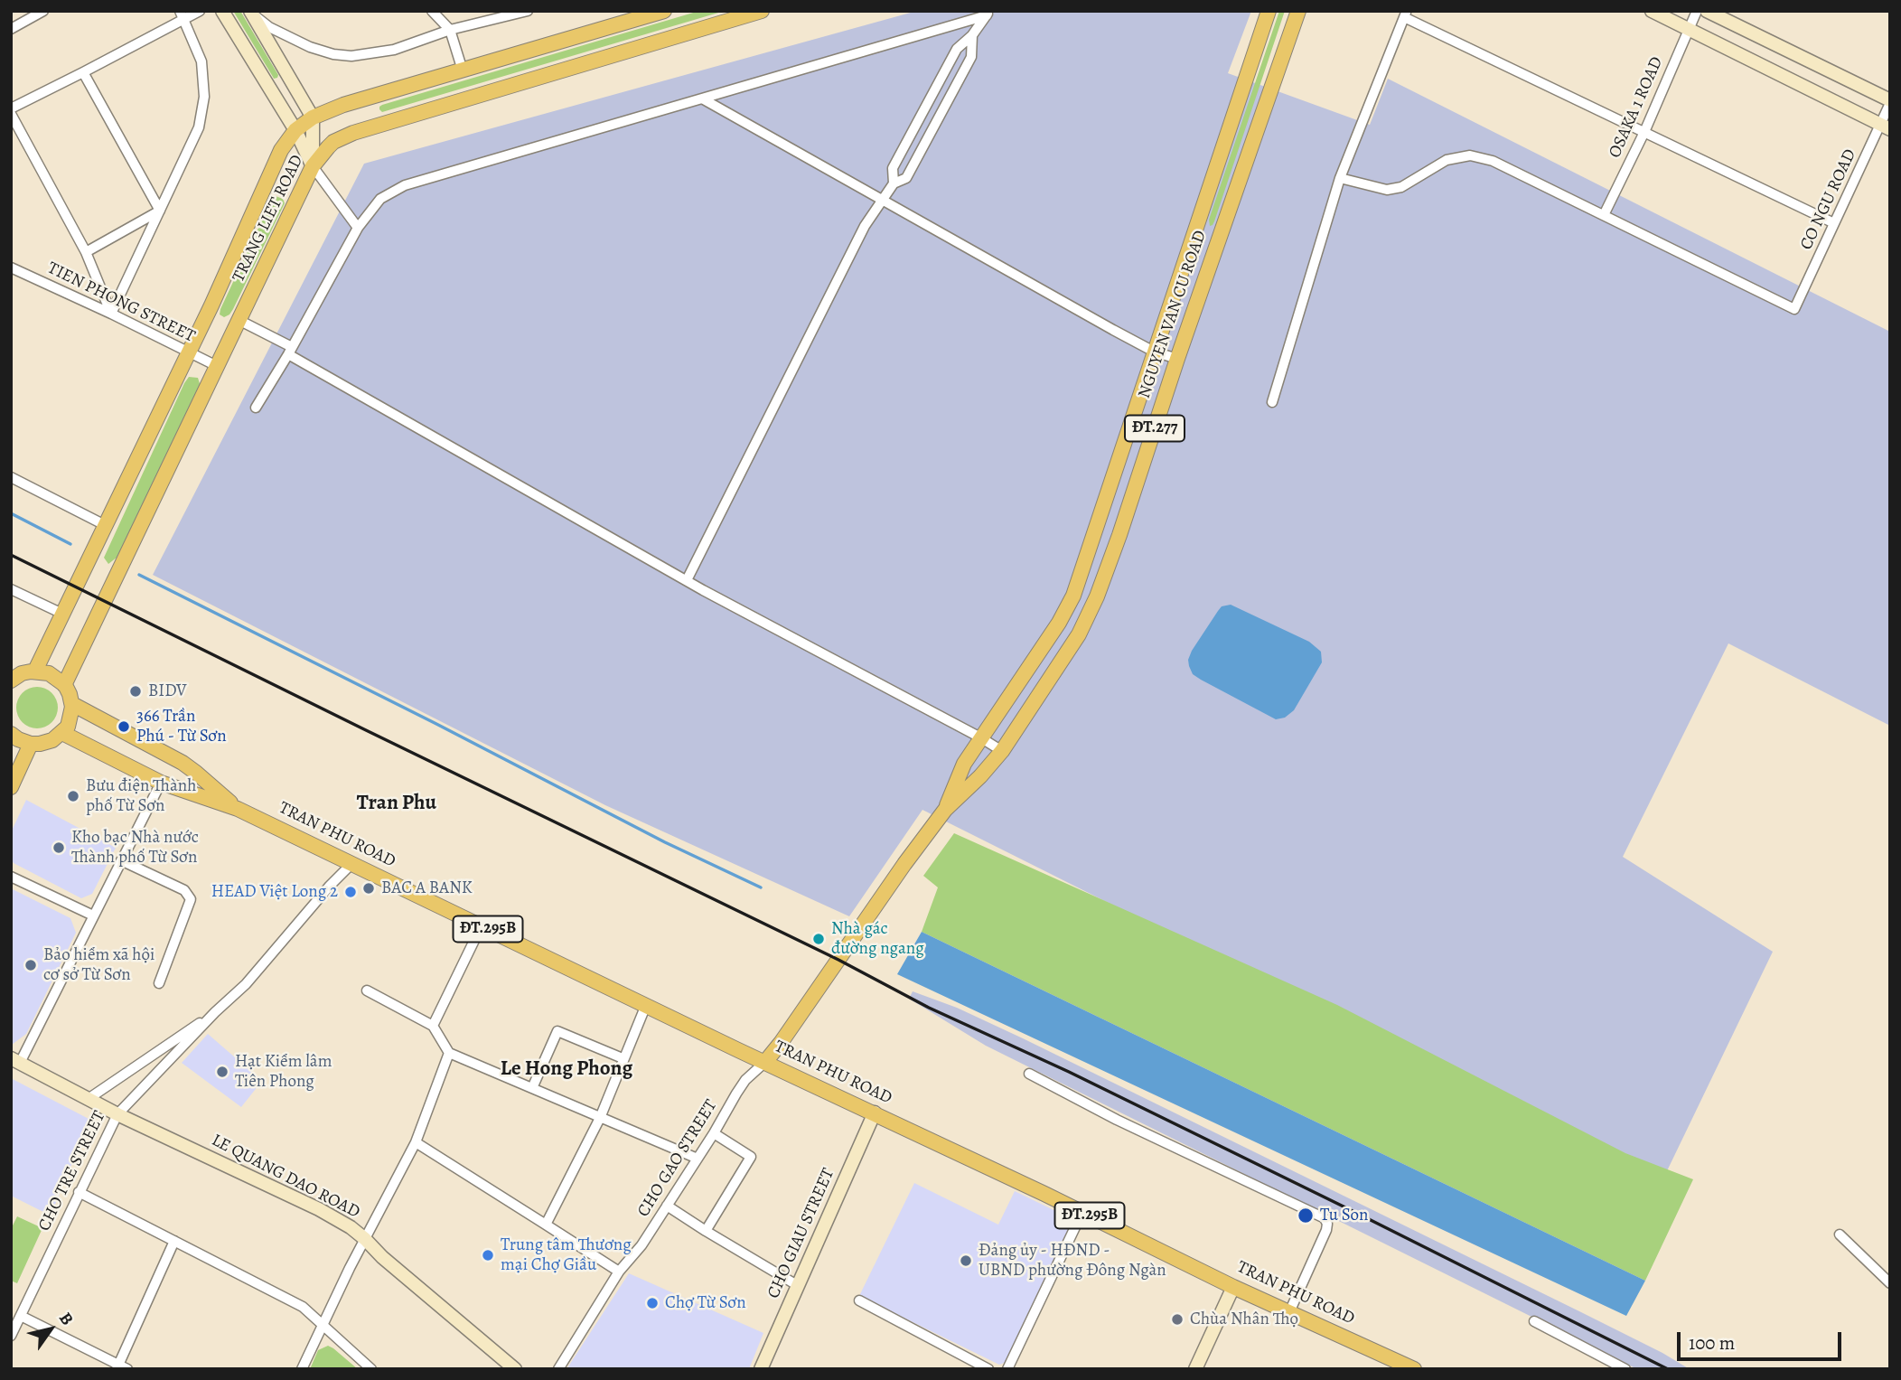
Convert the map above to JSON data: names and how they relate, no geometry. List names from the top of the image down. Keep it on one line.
{"streets":{"main road":["TRANG LIET ROAD","NGUYEN VAN CU ROAD","ĐT.277","TRAN PHU ROAD","ĐT.295B","LE QUANG DAO ROAD","CHO GIAU STREET"],"street":["OSAKA 1 ROAD","CO NGU ROAD","TIEN PHONG STREET","CHO GAO STREET","CHO TRE STREET"]},"crossings":[["OSAKA 1 ROAD","CO NGU ROAD"],["TRANG LIET ROAD","TIEN PHONG STREET"],["NGUYEN VAN CU ROAD","TRAN PHU ROAD"],["NGUYEN VAN CU ROAD","CHO GAO STREET"],["TRAN PHU ROAD","CHO GAO STREET"],["TRAN PHU ROAD","CHO TRE STREET"],["TRAN PHU ROAD","CHO GIAU STREET"],["CHO TRE STREET","LE QUANG DAO ROAD"]],"districts":["Tran Phu","Le Hong Phong"],"places":["BIDV","366 Trần Phú - Từ Sơn","Bưu điện Thành phố Từ Sơn","Kho bạc Nhà nước Thành phố Từ Sơn","BAC A BANK","HEAD Việt Long 2","Nhà gác đường ngang","Bảo hiểm xã hội cơ sở Từ Sơn","Hạt Kiểm lâm Tiên Phong","Tu Son","Trung tâm Thương mại Chợ Giầu","Đảng ủy - HĐND - UBND phường Đông Ngàn","Chợ Từ Sơn","Chùa Nhân Thọ"],"scale_bar":"100 m","north":"top right"}
